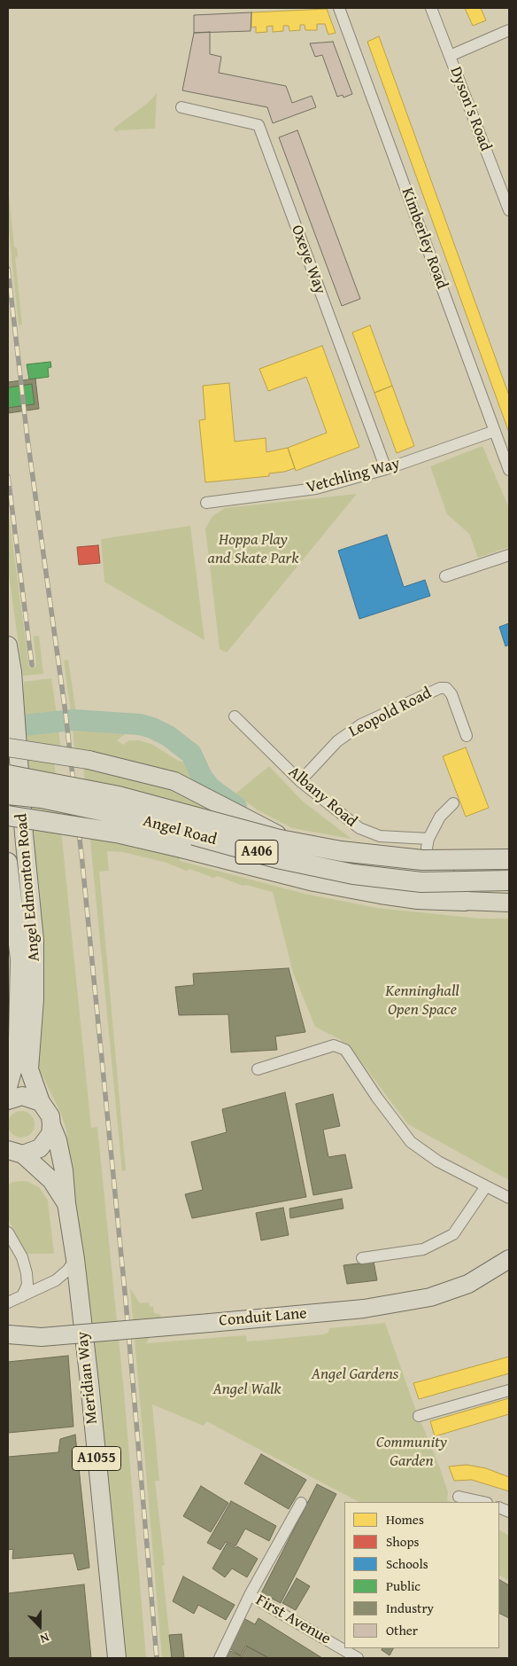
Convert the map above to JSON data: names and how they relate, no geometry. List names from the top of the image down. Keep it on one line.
{"streets":{"highway":["Angel Road","A406"],"main road":["Angel Edmonton Road","Conduit Lane","Meridian Way","A1055"],"street":["Dyson's Road","Kimberley Road","Oxeye Way","Vetchling Way","Leopold Road","Albany Road","First Avenue"]},"crossings":[["Kimberley Road","Vetchling Way"],["Oxeye Way","Vetchling Way"],["Leopold Road","Albany Road"],["Angel Edmonton Road","Meridian Way"]],"parks":["Hoppa Play and Skate Park","Kenninghall Open Space","Angel Gardens","Angel Walk","Community Garden"],"legend":["Homes","Shops","Schools","Public","Industry","Other"],"north":"bottom"}
